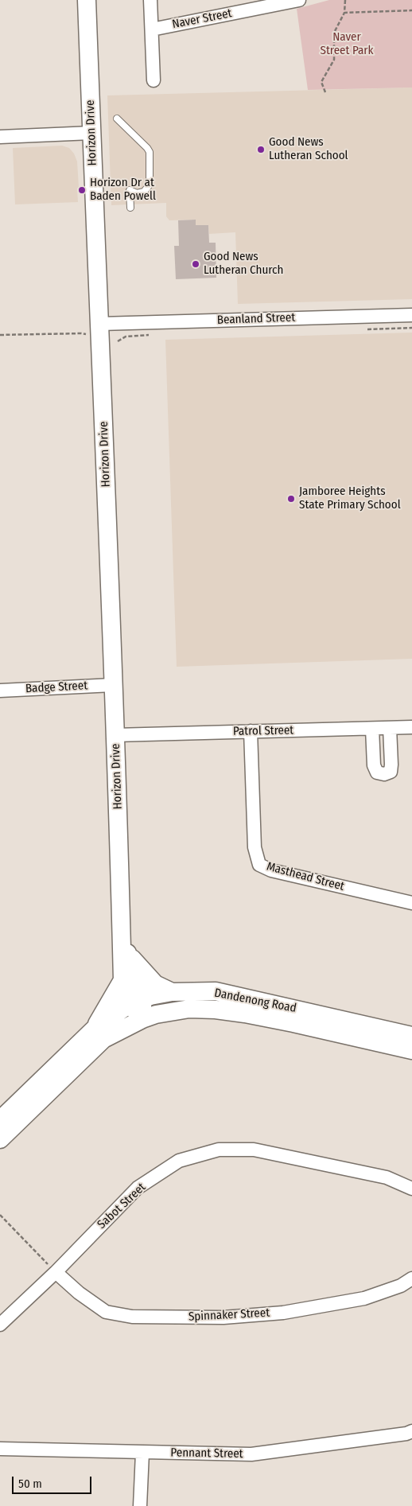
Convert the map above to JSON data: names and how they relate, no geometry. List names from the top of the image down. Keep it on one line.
{"streets":{"street":["Naver Street","Horizon Drive","Beanland Street","Badge Street","Patrol Street","Masthead Street","Dandenong Road","Sabot Street","Spinnaker Street","Pennant Street"]},"crossings":[["Horizon Drive","Beanland Street"],["Horizon Drive","Badge Street"],["Horizon Drive","Patrol Street"],["Horizon Drive","Dandenong Road"],["Patrol Street","Masthead Street"],["Sabot Street","Spinnaker Street"]],"parks":["Naver Street Park"],"places":["Good News Lutheran School","Horizon Dr at Baden Powell","Good News Lutheran Church","Jamboree Heights State Primary School"],"scale_bar":"50 m"}
